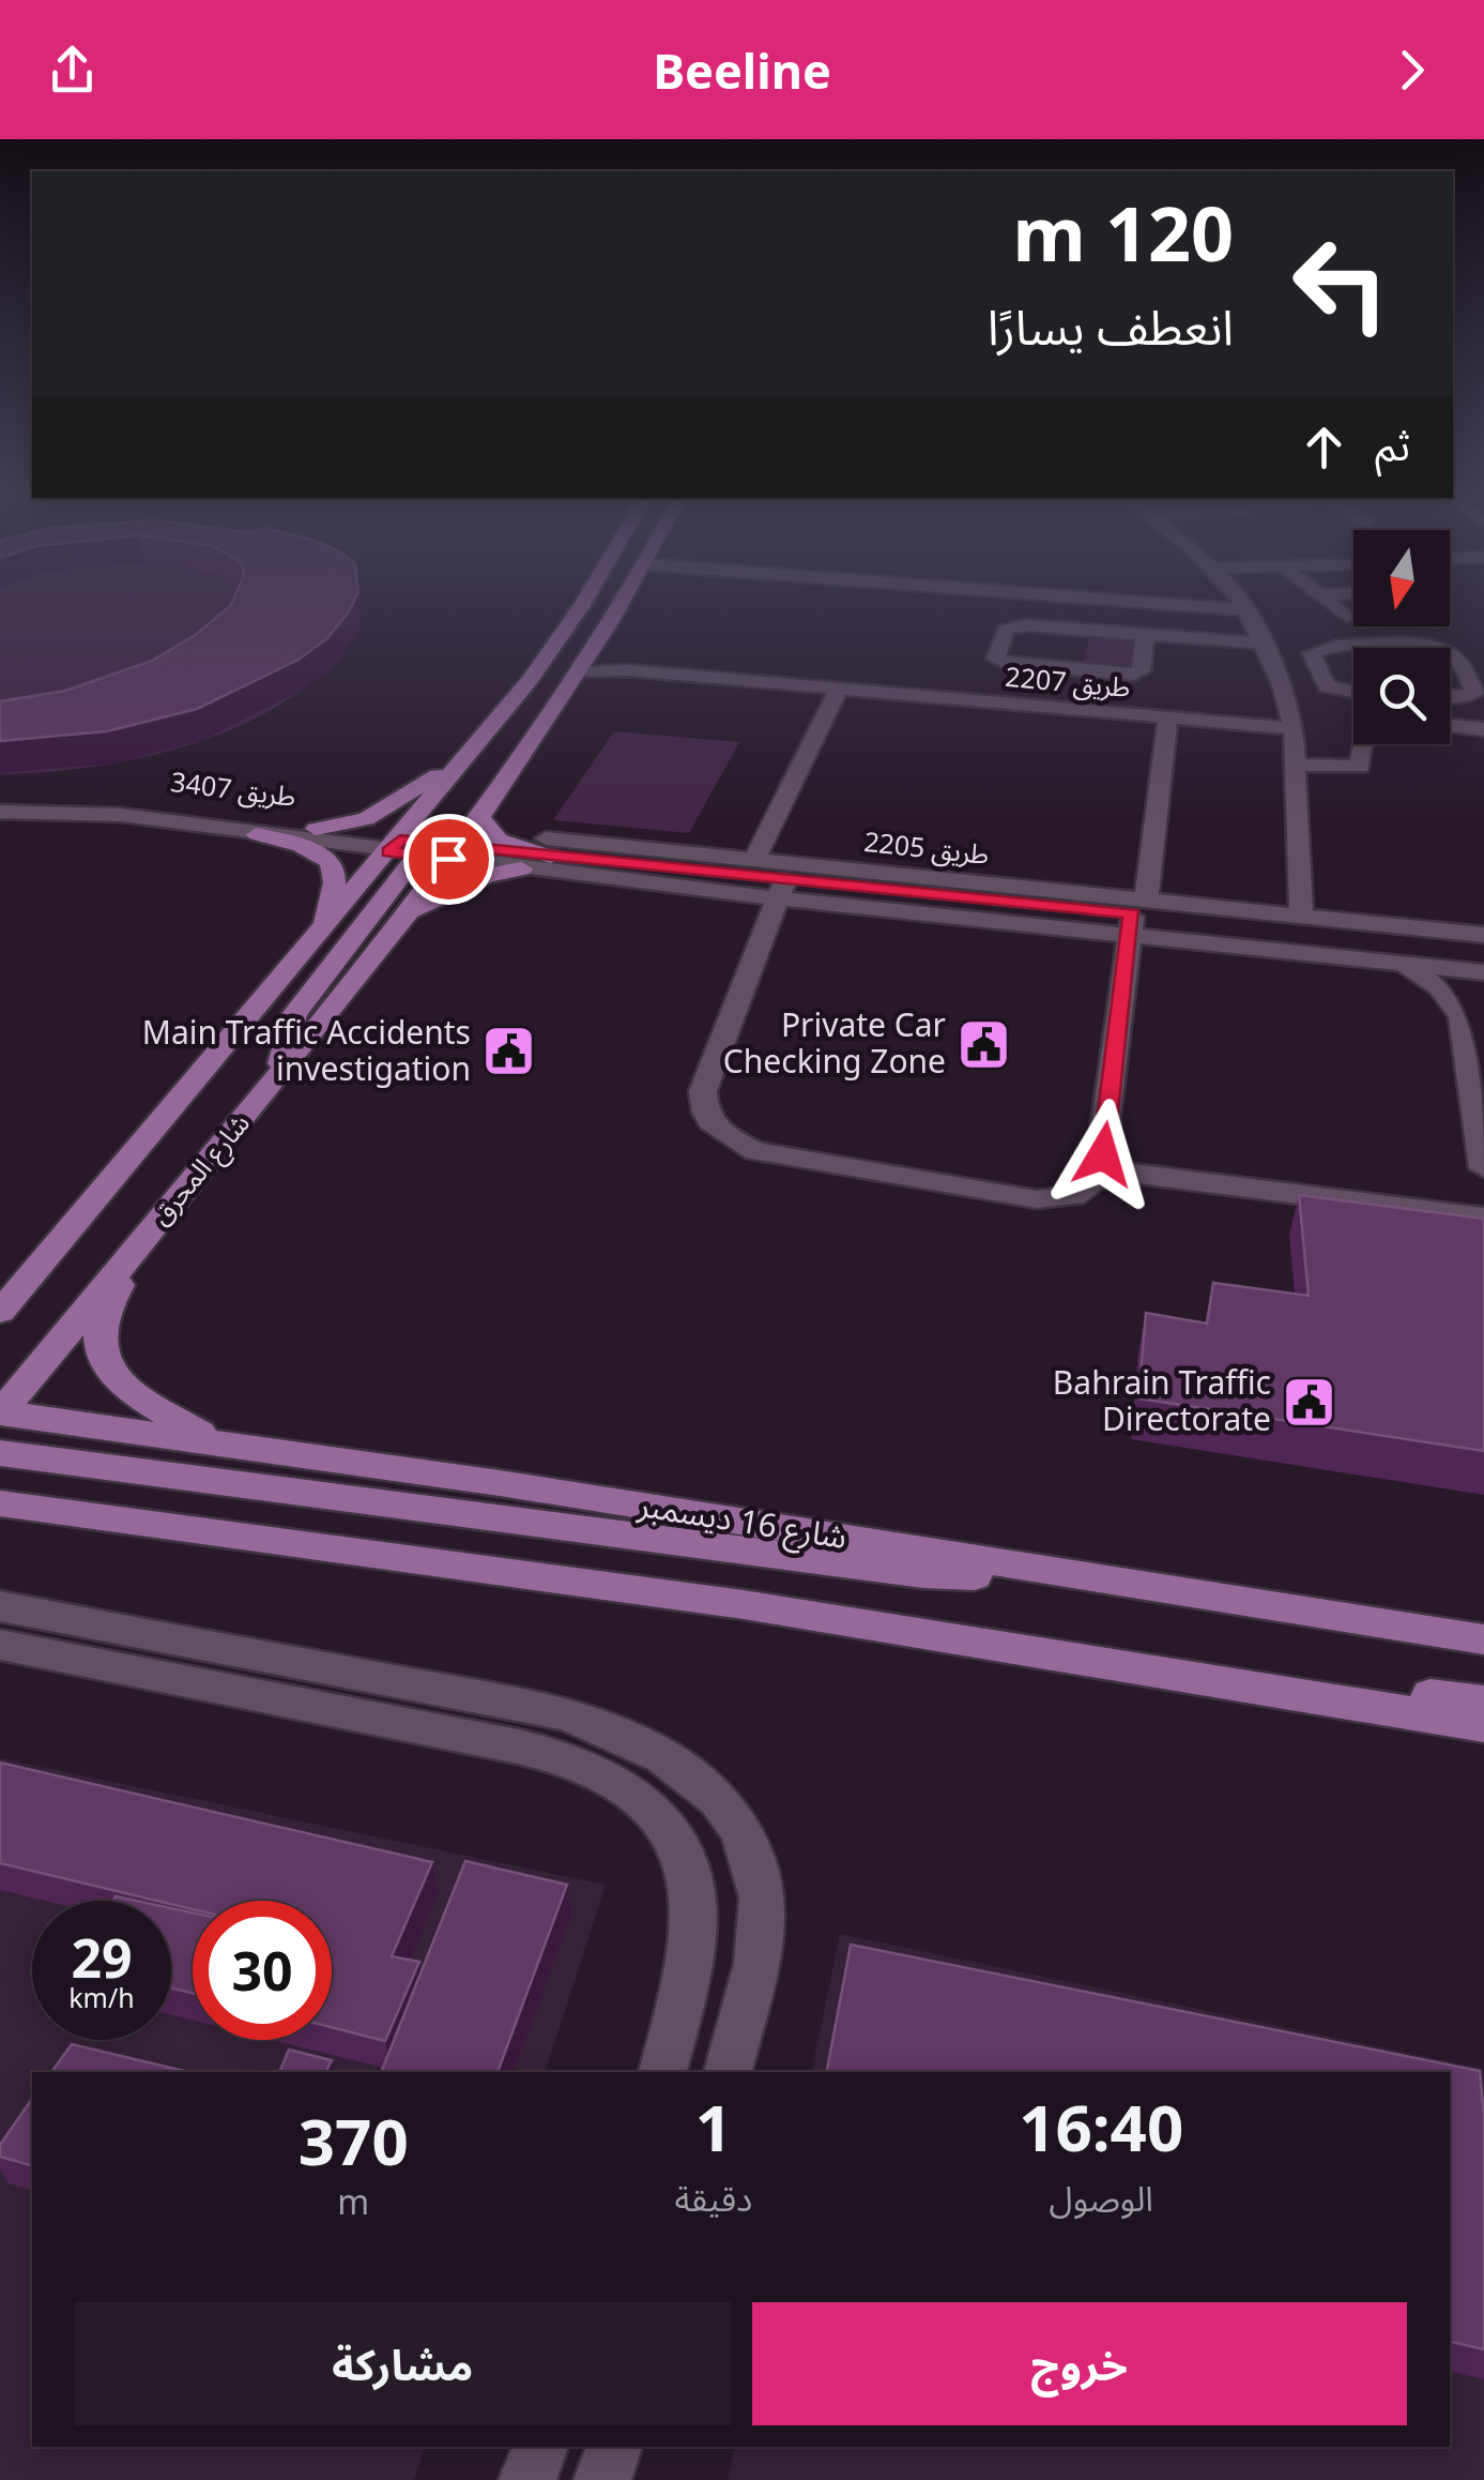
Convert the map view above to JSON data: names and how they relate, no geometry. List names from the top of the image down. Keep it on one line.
{"streets":{"main road":["شارع المحرق","شارع 16 ديسمبر"],"street":["طريق 2207","طريق 3407","طريق 2205"]},"crossings":[["طريق 2207","شارع المحرق"],["طريق 3407","شارع المحرق"],["شارع المحرق","شارع 16 ديسمبر"]],"places":{"public building":["Private Car Checking Zone","Main Traffic Accidents investigation","Bahrain Traffic Directorate"]},"north":"bottom","page":{"header":"Beeline","turn":["120 m","انعطف يسارًا"],"then":"ثم","speed":"29 km/h","limit":"30","eta":["16:40","الوصول","1","دقيقة","370","m"],"buttons":["خروج","مشاركة"]}}
